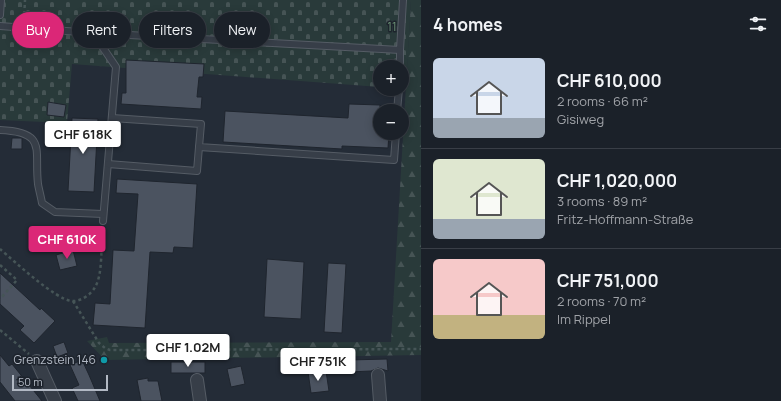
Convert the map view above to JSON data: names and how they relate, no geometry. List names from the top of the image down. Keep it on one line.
{"parks":["11"],"places":["Grenzstein 146"],"scale_bar":"50 m","page":{"heading":"4 homes","chip":["Buy","Rent","Filters","New"],"list":[{"name":"CHF 610,000","note":"2 rooms · 66 m² · Gisiweg"},{"name":"CHF 1,020,000","note":"3 rooms · 89 m² · Fritz-Hoffmann-Straße"},{"name":"CHF 751,000","note":"2 rooms · 70 m² · Im Rippel"}],"map_buttons":["+","−"],"price":["CHF 618K","CHF 610K","CHF 1.02M","CHF 751K"],"scale":"50 m"}}
